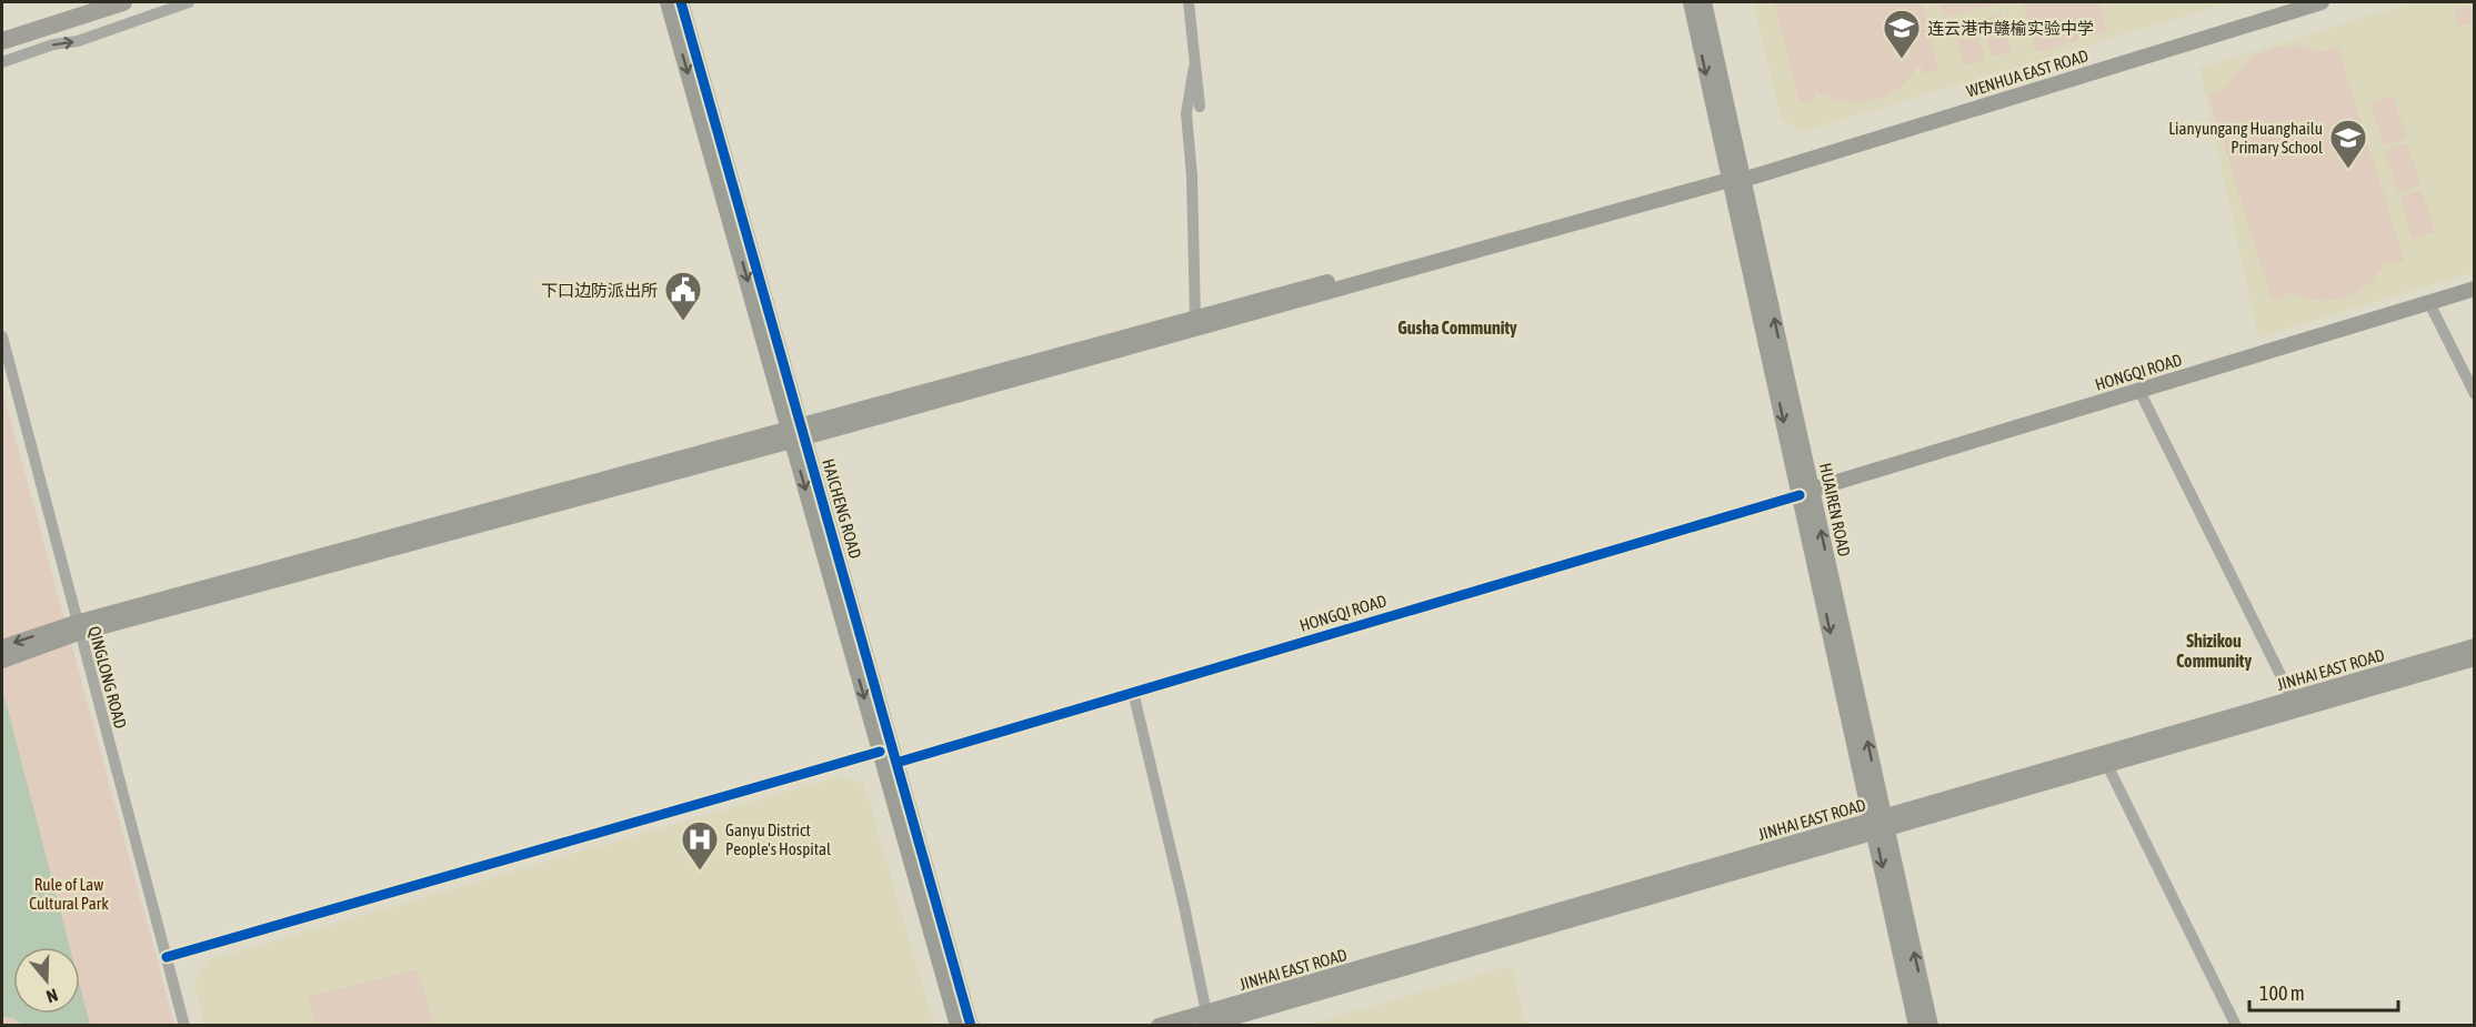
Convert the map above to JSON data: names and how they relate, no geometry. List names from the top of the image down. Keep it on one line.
{"streets":{"main road":["WENHUA EAST ROAD","HONGQI ROAD","HAICHENG ROAD","HUAIREN ROAD","JINHAI EAST ROAD"],"street":["QINGLONG ROAD"]},"crossings":[["WENHUA EAST ROAD","HUAIREN ROAD"],["HONGQI ROAD","HAICHENG ROAD"],["HONGQI ROAD","HUAIREN ROAD"],["HUAIREN ROAD","JINHAI EAST ROAD"]],"districts":["Gusha Community","Shizikou Community"],"parks":["Rule of Law Cultural Park"],"places":{"school or university":["连云港市赣榆实验中学","Lianyungang Huanghailu Primary School"],"public building":["下口边防派出所"],"hospital":["Ganyu District People's Hospital"]},"scale_bar":"100 m","north":"bottom"}
